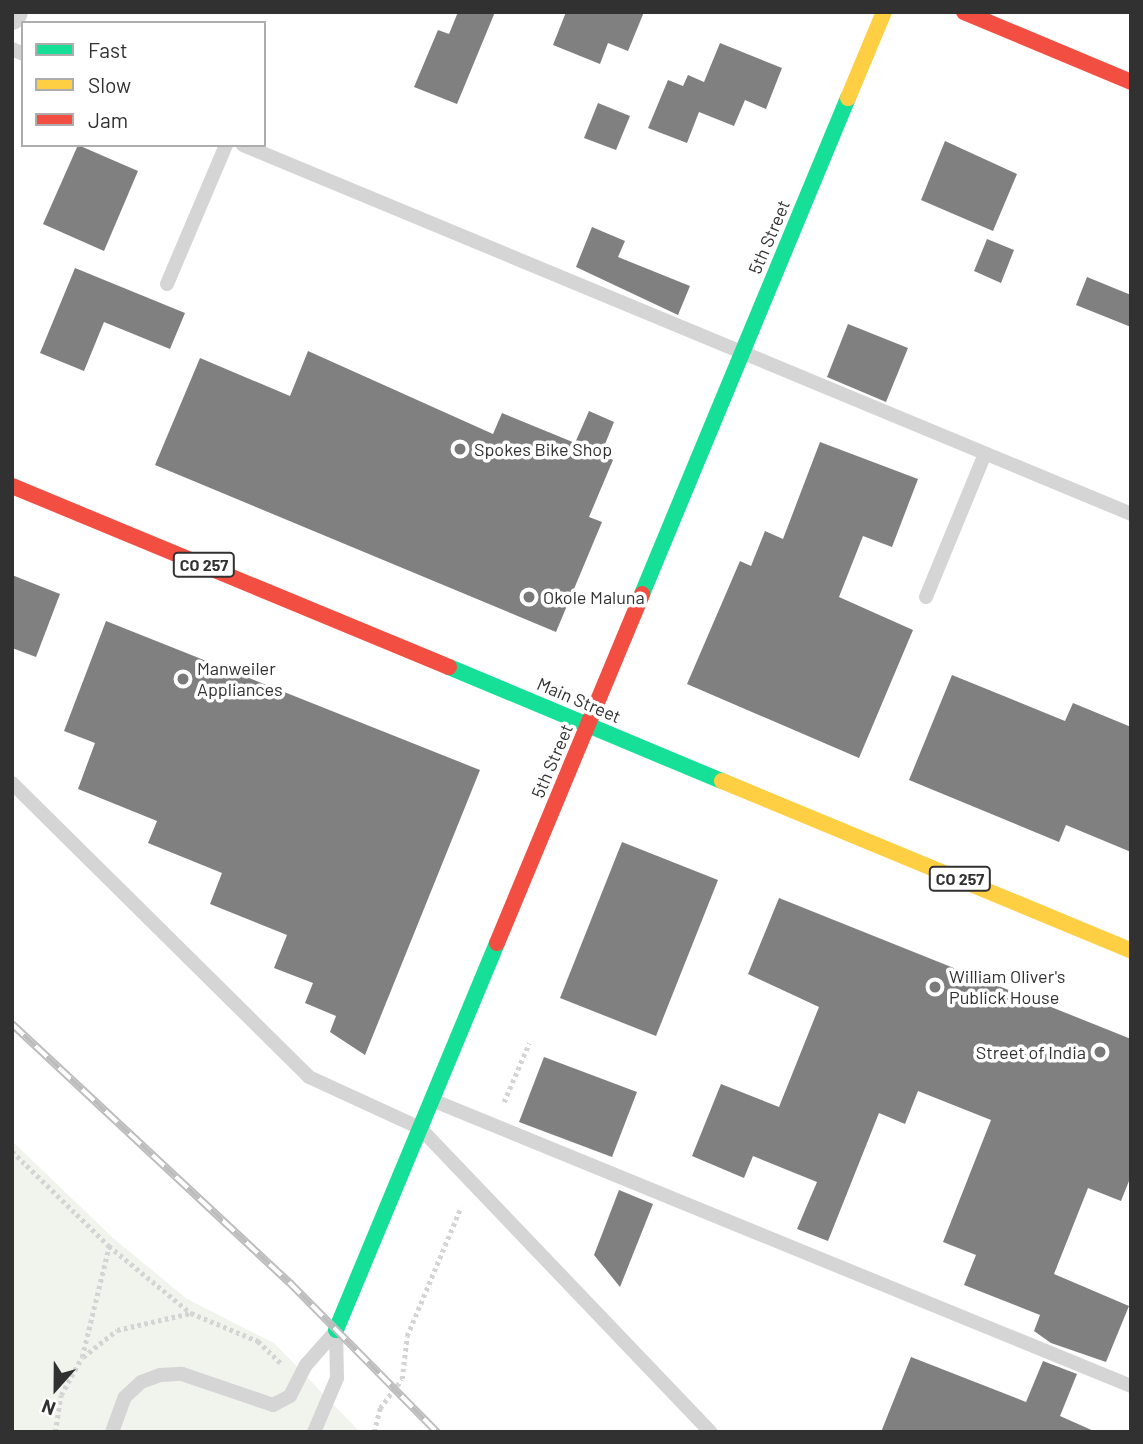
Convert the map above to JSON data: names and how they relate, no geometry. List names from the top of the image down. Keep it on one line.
{"streets":{"street":["5th Street","CO 257","Main Street"]},"crossings":[["5th Street","Main Street"]],"places":["Spokes Bike Shop","Okole Maluna","Manweiler Appliances","William Oliver's Publick House","Street of India"],"legend":["Fast","Slow","Jam"],"north":"bottom"}
